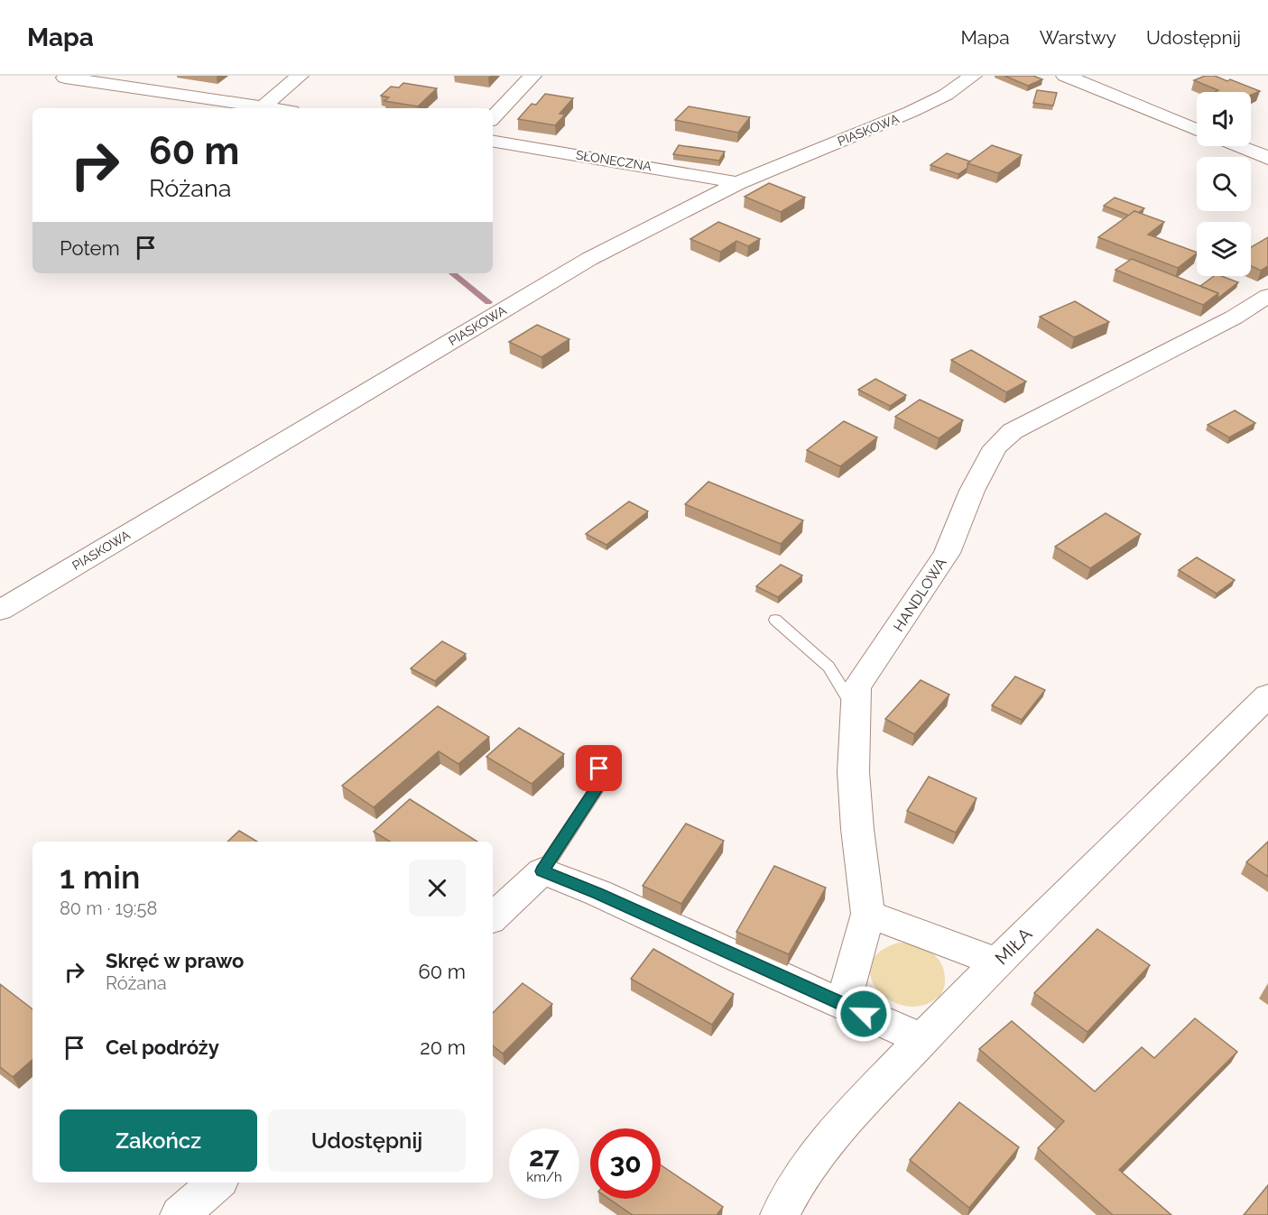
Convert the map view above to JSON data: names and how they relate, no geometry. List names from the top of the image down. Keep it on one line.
{"streets":{"street":["PIASKOWA","SŁONECZNA","HANDLOWA","MIŁA"]},"crossings":[["PIASKOWA","SŁONECZNA"]],"page":{"header":"Mapa","nav":["Mapa","Warstwy","Udostępnij"],"turn":["60 m","Różana"],"then":"Potem","heading":["1 min","80 m · 19:58"],"list":[{"name":"Skręć w prawo","note":"Różana","value":"60 m"},{"name":"Cel podróży","value":"20 m"}],"buttons":["Zakończ","Udostępnij"],"speed":"27 km/h","limit":"30"}}
